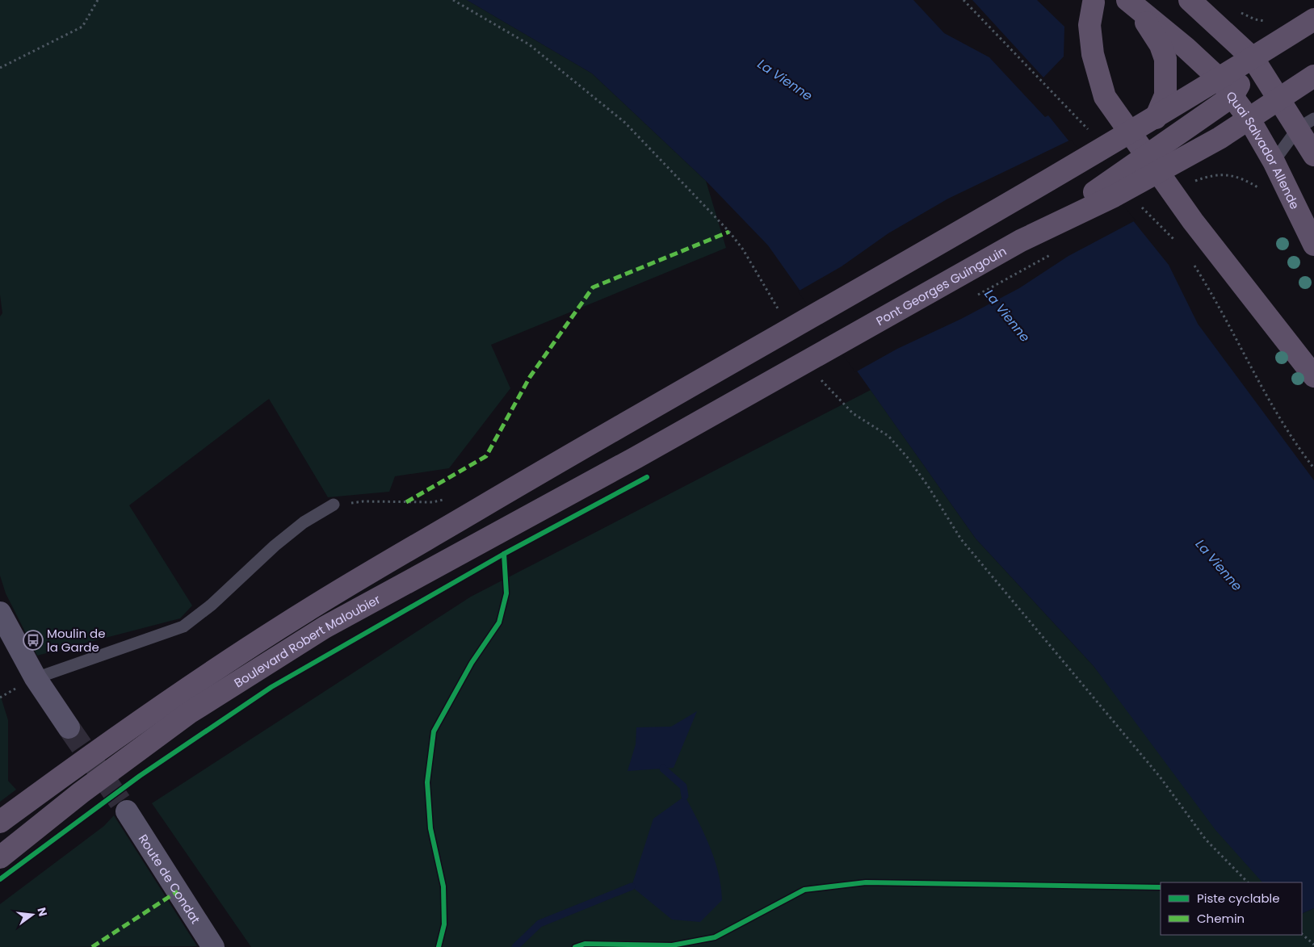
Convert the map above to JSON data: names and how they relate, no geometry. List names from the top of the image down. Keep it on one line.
{"streets":{"main road":["Quai Salvador Allende","Pont Georges Guingouin","Boulevard Robert Maloubier","Route de Condat"]},"crossings":[["Quai Salvador Allende","Pont Georges Guingouin"],["Pont Georges Guingouin","Boulevard Robert Maloubier"]],"water":["La Vienne"],"places":{"bus stop":["Moulin de la Garde"]},"legend":["Piste cyclable","Chemin"],"north":"right"}
